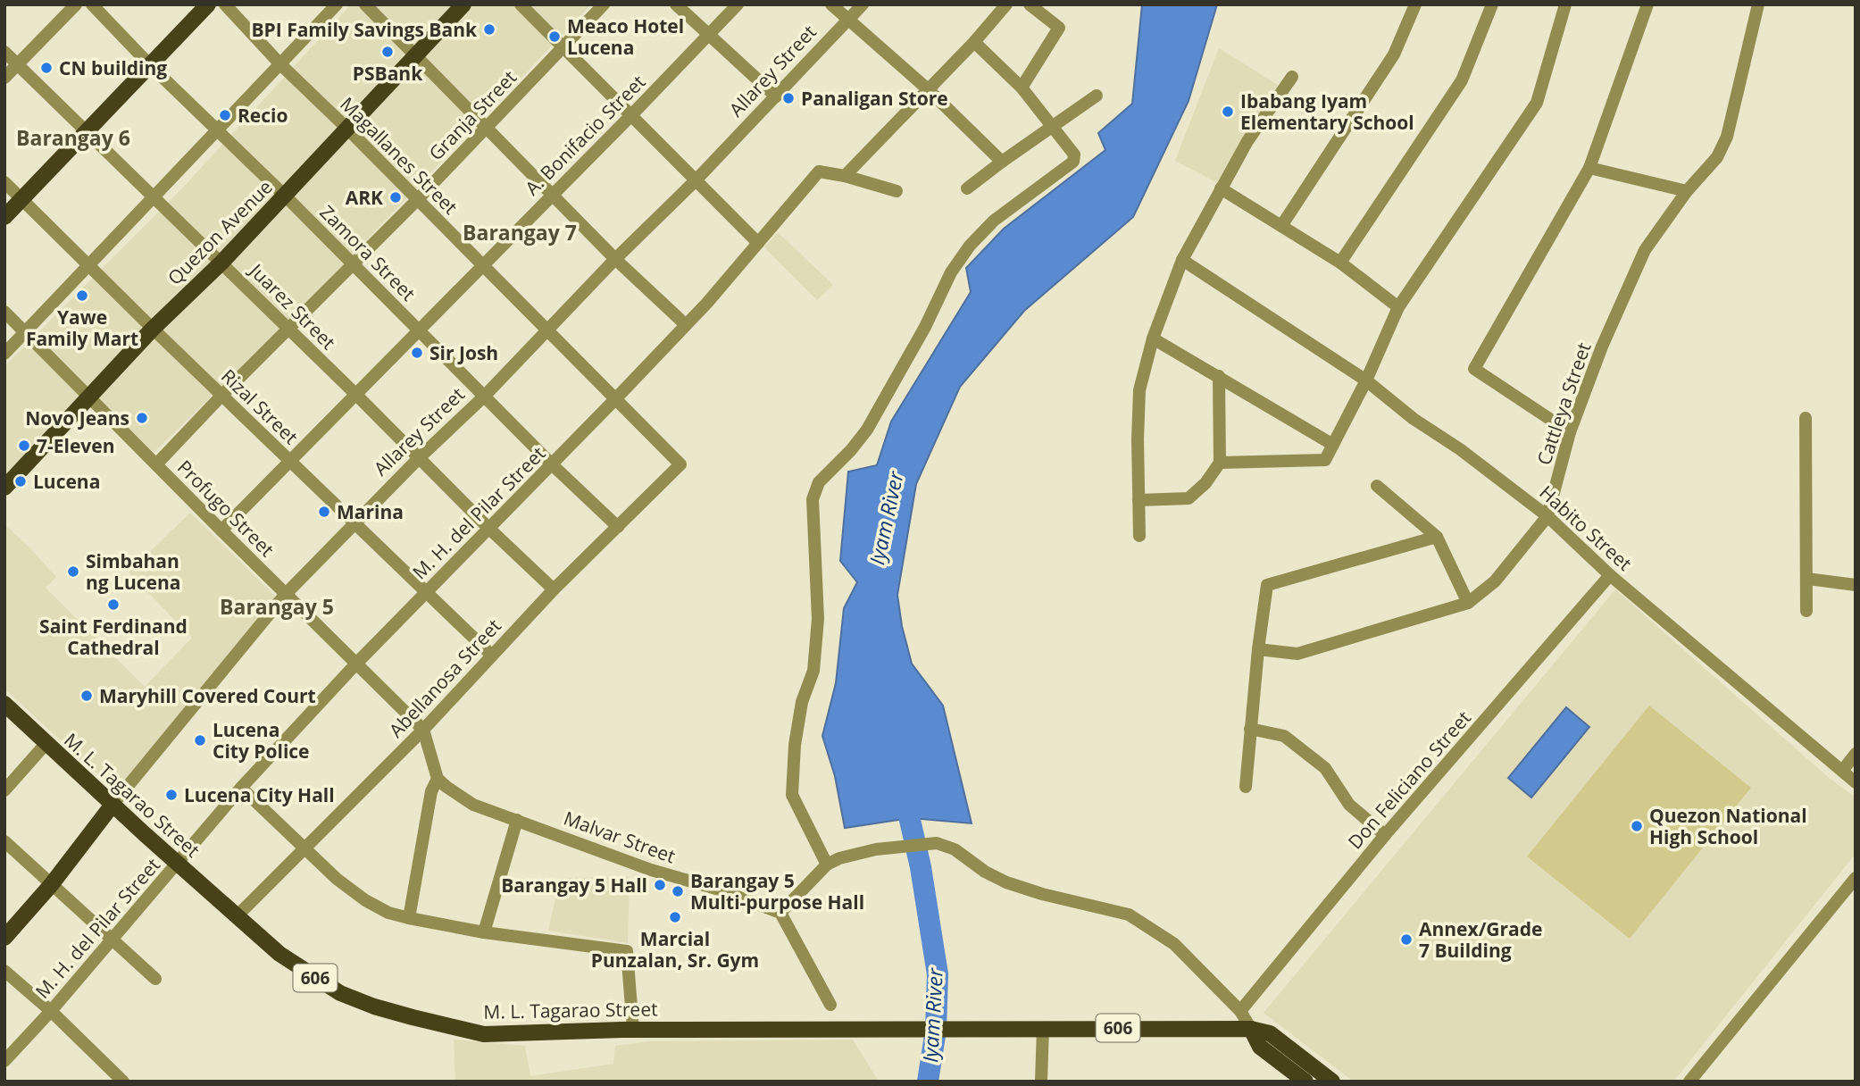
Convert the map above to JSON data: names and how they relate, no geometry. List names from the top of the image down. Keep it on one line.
{"streets":{"main road":["Allarey Street","Quezon Avenue","M. L. Tagarao Street","606"],"street":["Granja Street","A. Bonifacio Street","Magallanes Street","Zamora Street","Juarez Street","Cattleya Street","Rizal Street","Profugo Street","M. H. del Pilar Street","Habito Street","Abellanosa Street","Don Feliciano Street","Malvar Street"]},"crossings":[["Allarey Street","Magallanes Street"],["Allarey Street","Zamora Street"],["Allarey Street","Juarez Street"],["Allarey Street","Rizal Street"],["Allarey Street","Profugo Street"],["Allarey Street","M. L. Tagarao Street"],["Granja Street","Magallanes Street"],["Granja Street","Zamora Street"],["Granja Street","Juarez Street"],["Granja Street","Rizal Street"],["Granja Street","Profugo Street"],["A. Bonifacio Street","Magallanes Street"],["A. Bonifacio Street","Zamora Street"],["A. Bonifacio Street","Juarez Street"],["A. Bonifacio Street","Rizal Street"],["A. Bonifacio Street","Profugo Street"],["Magallanes Street","Quezon Avenue"],["Magallanes Street","M. H. del Pilar Street"],["Magallanes Street","Abellanosa Street"],["Quezon Avenue","Zamora Street"],["Quezon Avenue","Juarez Street"],["Quezon Avenue","Rizal Street"],["Quezon Avenue","Profugo Street"],["Zamora Street","M. H. del Pilar Street"],["Zamora Street","Abellanosa Street"],["Juarez Street","M. H. del Pilar Street"],["Juarez Street","Abellanosa Street"],["Cattleya Street","Habito Street"],["Rizal Street","M. H. del Pilar Street"],["Rizal Street","Abellanosa Street"],["Profugo Street","M. H. del Pilar Street"],["Profugo Street","Abellanosa Street"],["M. H. del Pilar Street","M. L. Tagarao Street"],["Habito Street","Don Feliciano Street"],["Abellanosa Street","M. L. Tagarao Street"]],"districts":["Barangay 6","Barangay 7","Barangay 5"],"water":["Iyam River"],"places":["BPI Family Savings Bank","Meaco Hotel Lucena","PSBank","CN building","Panaligan Store","Ibabang Iyam Elementary School","Recio","ARK","Yawe Family Mart","Sir Josh","Novo Jeans","7-Eleven","Lucena","Marina","Simbahan ng Lucena","Saint Ferdinand Cathedral","Maryhill Covered Court","Lucena City Police","Lucena City Hall","Quezon National High School","Barangay 5 Hall","Barangay 5 Multi-purpose Hall","Marcial Punzalan, Sr. Gym","Annex/Grade 7 Building"]}
